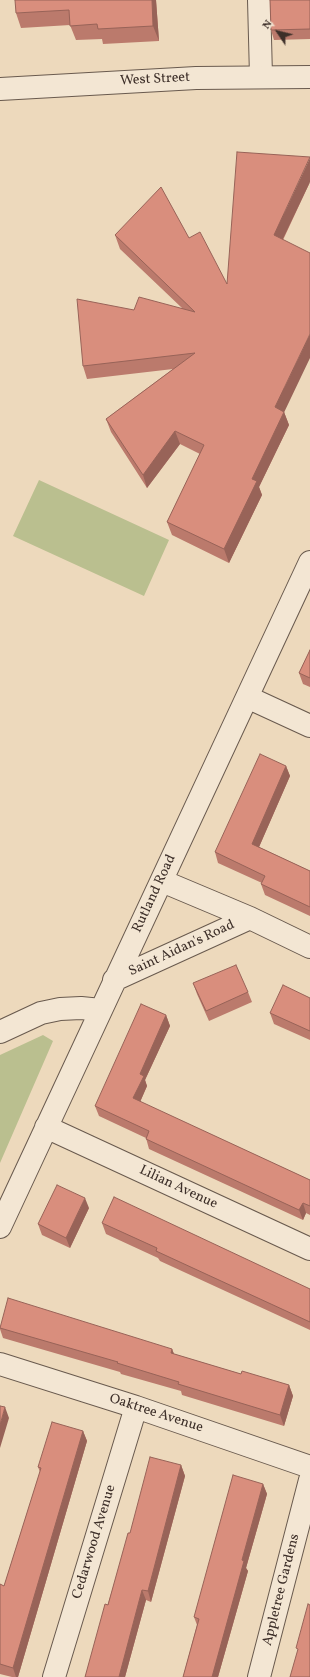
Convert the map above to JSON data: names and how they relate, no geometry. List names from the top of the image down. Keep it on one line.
{"streets":{"street":["West Street","Rutland Road","Saint Aidan's Road","Lilian Avenue","Oaktree Avenue","Cedarwood Avenue","Appletree Gardens"]},"crossings":[["Rutland Road","Saint Aidan's Road"],["Rutland Road","Lilian Avenue"],["Oaktree Avenue","Cedarwood Avenue"]],"north":"top left"}
